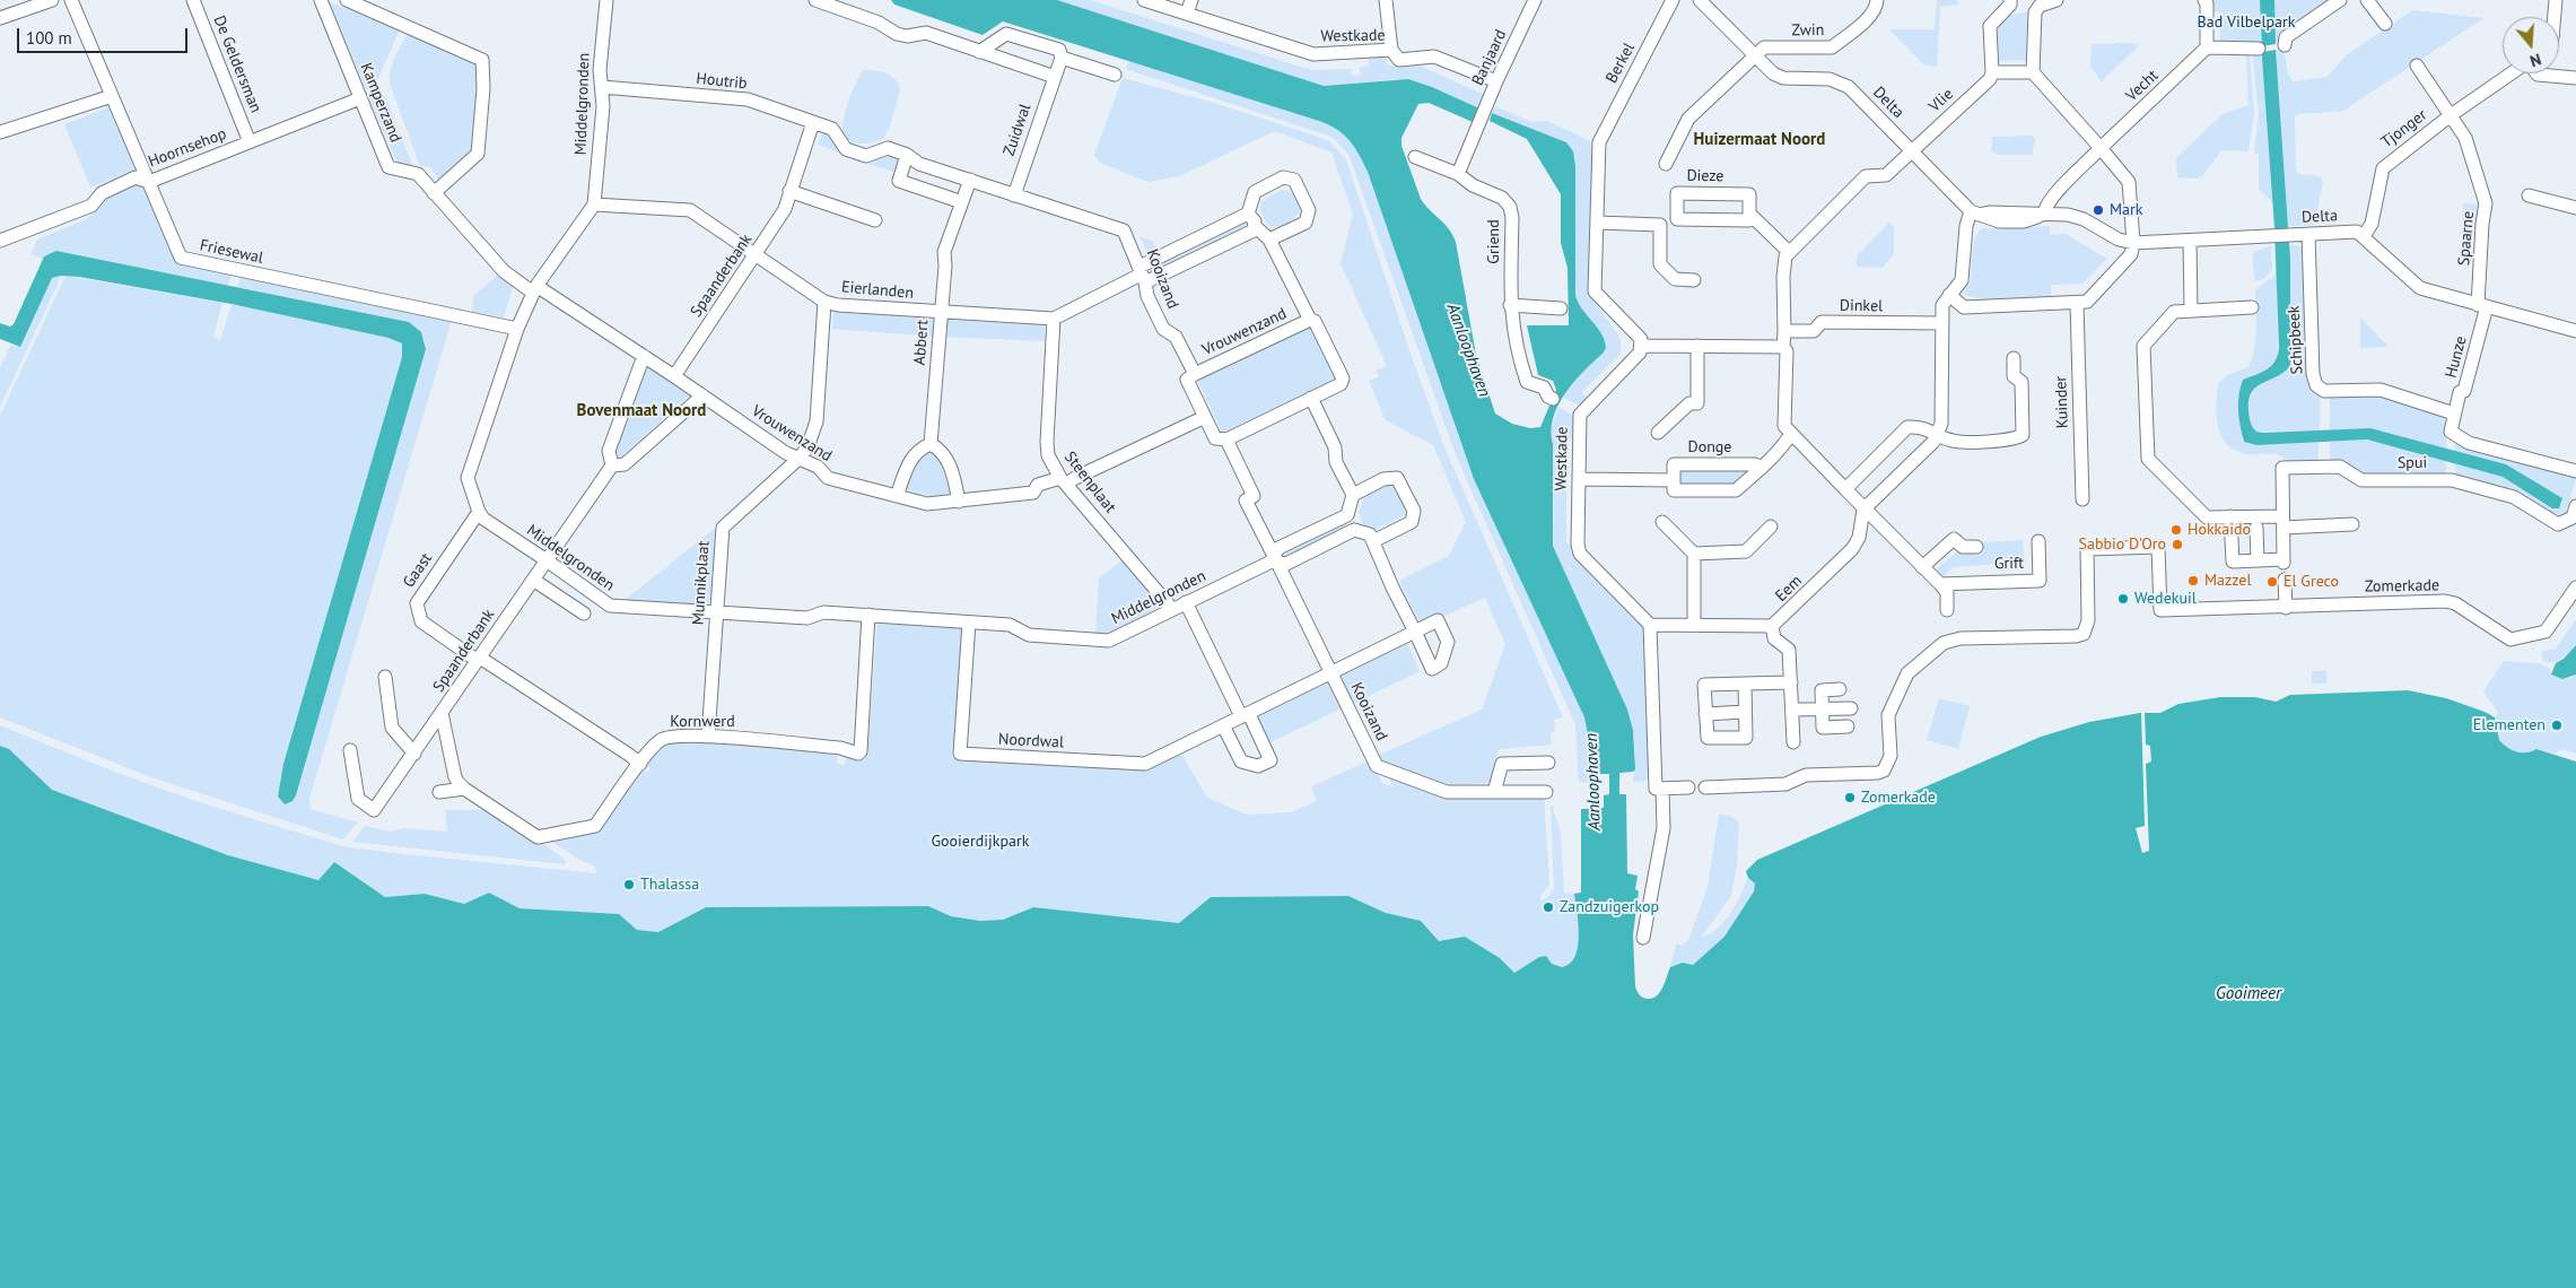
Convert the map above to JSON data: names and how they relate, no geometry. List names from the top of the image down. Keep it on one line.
{"streets":{"street":["Zwin","Westkade","Banjaard","Berkel","De Geldersman","Houtrib","Vecht","Vlie","Kamperzand","Delta","Middelgronden","Tjonger","Zuidwal","Hoornsehop","Dieze","Spaarne","Griend","Friesewal","Spaanderbank","Kooizand","Eierlanden","Dinkel","Vrouwenzand","Schipbeek","Abbert","Hunze","Kuinder","Donge","Spui","Steenplaat","Grift","Gaast","Munnikplaat","Zomerkade","Eem","Kornwerd","Noordwal"]},"crossings":[["Zwin","Delta"],["Westkade","Banjaard"],["Banjaard","Griend"],["De Geldersman","Hoornsehop"],["Houtrib","Middelgronden"],["Houtrib","Spaanderbank"],["Houtrib","Kooizand"],["Vlie","Delta"],["Kamperzand","Hoornsehop"],["Kamperzand","Vrouwenzand"],["Delta","Tjonger"],["Delta","Schipbeek"],["Middelgronden","Spaanderbank"],["Middelgronden","Kooizand"],["Middelgronden","Eierlanden"],["Middelgronden","Steenplaat"],["Middelgronden","Gaast"],["Middelgronden","Munnikplaat"],["Middelgronden","Kornwerd"],["Middelgronden","Noordwal"],["Tjonger","Spaarne"],["Zuidwal","Kooizand"],["Hoornsehop","Friesewal"],["Spaarne","Hunze"],["Spaanderbank","Eierlanden"],["Spaanderbank","Vrouwenzand"],["Spaanderbank","Gaast"],["Kooizand","Vrouwenzand"],["Kooizand","Abbert"],["Kooizand","Noordwal"],["Eierlanden","Abbert"],["Eierlanden","Steenplaat"],["Eierlanden","Munnikplaat"],["Vrouwenzand","Steenplaat"],["Vrouwenzand","Munnikplaat"],["Schipbeek","Hunze"],["Gaast","Kornwerd"],["Munnikplaat","Kornwerd"]],"districts":["Huizermaat Noord","Bovenmaat Noord"],"water":["Aanloophaven","Gooimeer"],"parks":["Bad Vilbelpark","Gooierdijkpark"],"places":["Mark","Hokkaido","Sabbio D'Oro","Mazzel","El Greco","Wedekuil","Elementen","Zomerkade","Thalassa","Zandzuigerkop"],"scale_bar":"100 m","north":"bottom"}
